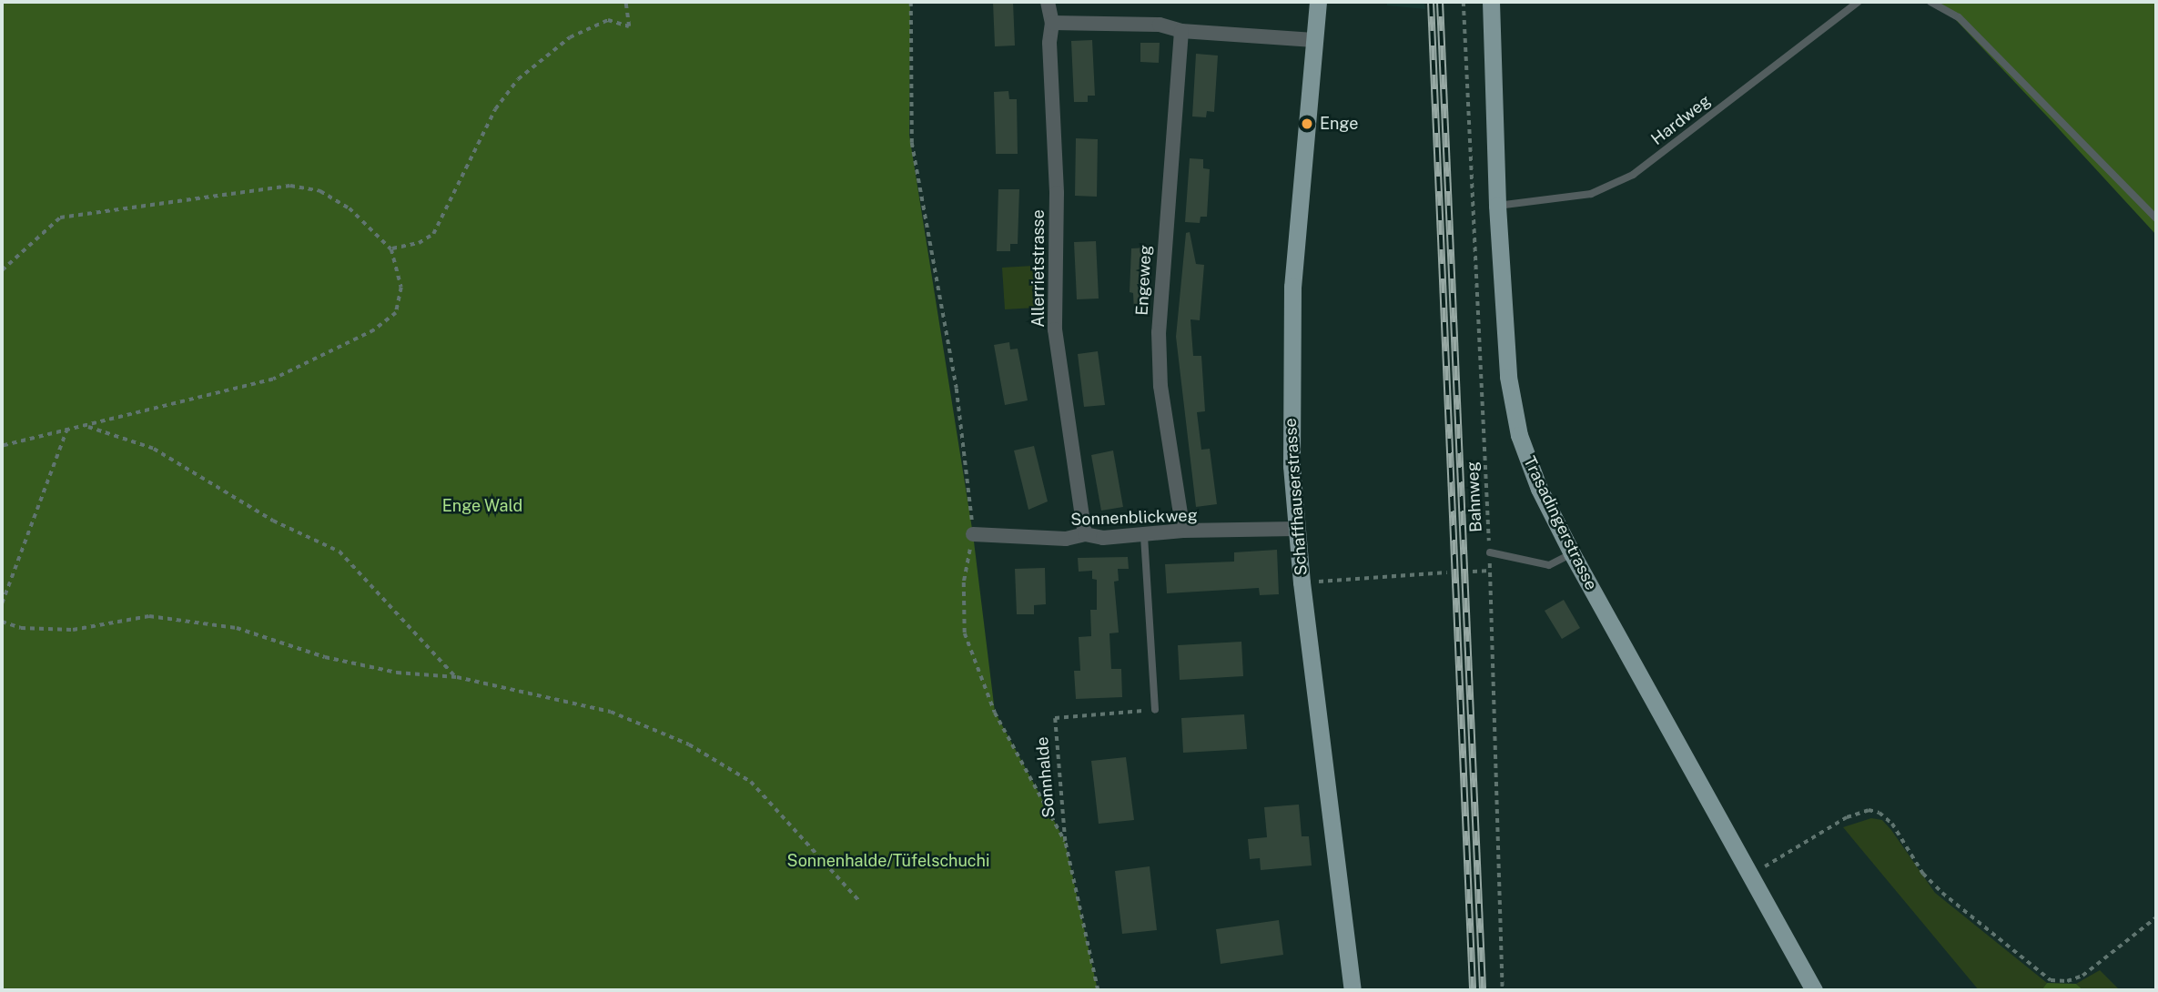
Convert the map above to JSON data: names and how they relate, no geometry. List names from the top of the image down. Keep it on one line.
{"streets":{"main road":["Schaffhauserstrasse","Trasadingerstrasse"],"street":["Allerrietstrasse","Engeweg","Sonnenblickweg"],"lane":["Hardweg"],"path":["Bahnweg","Sonnhalde"]},"crossings":[["Hardweg","Trasadingerstrasse"],["Allerrietstrasse","Sonnenblickweg"],["Engeweg","Sonnenblickweg"],["Schaffhauserstrasse","Sonnenblickweg"]],"parks":["Enge Wald","Sonnenhalde/Tüfelschuchi"],"places":["Enge"]}
